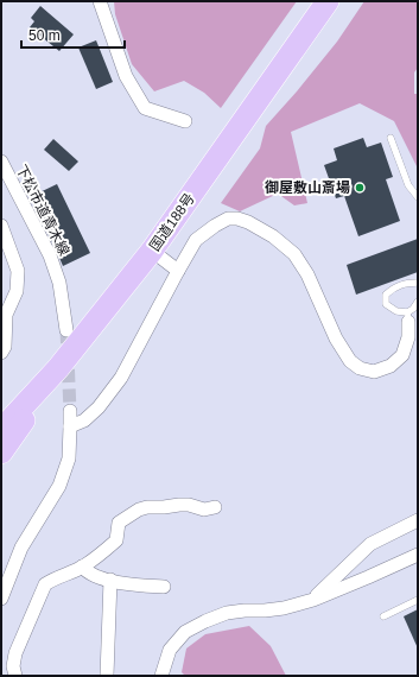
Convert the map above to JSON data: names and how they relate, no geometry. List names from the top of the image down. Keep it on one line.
{"streets":{"highway":["国道188号"],"street":["下松市道青木線"]},"places":["御屋敷山斎場"],"scale_bar":"50 m"}
